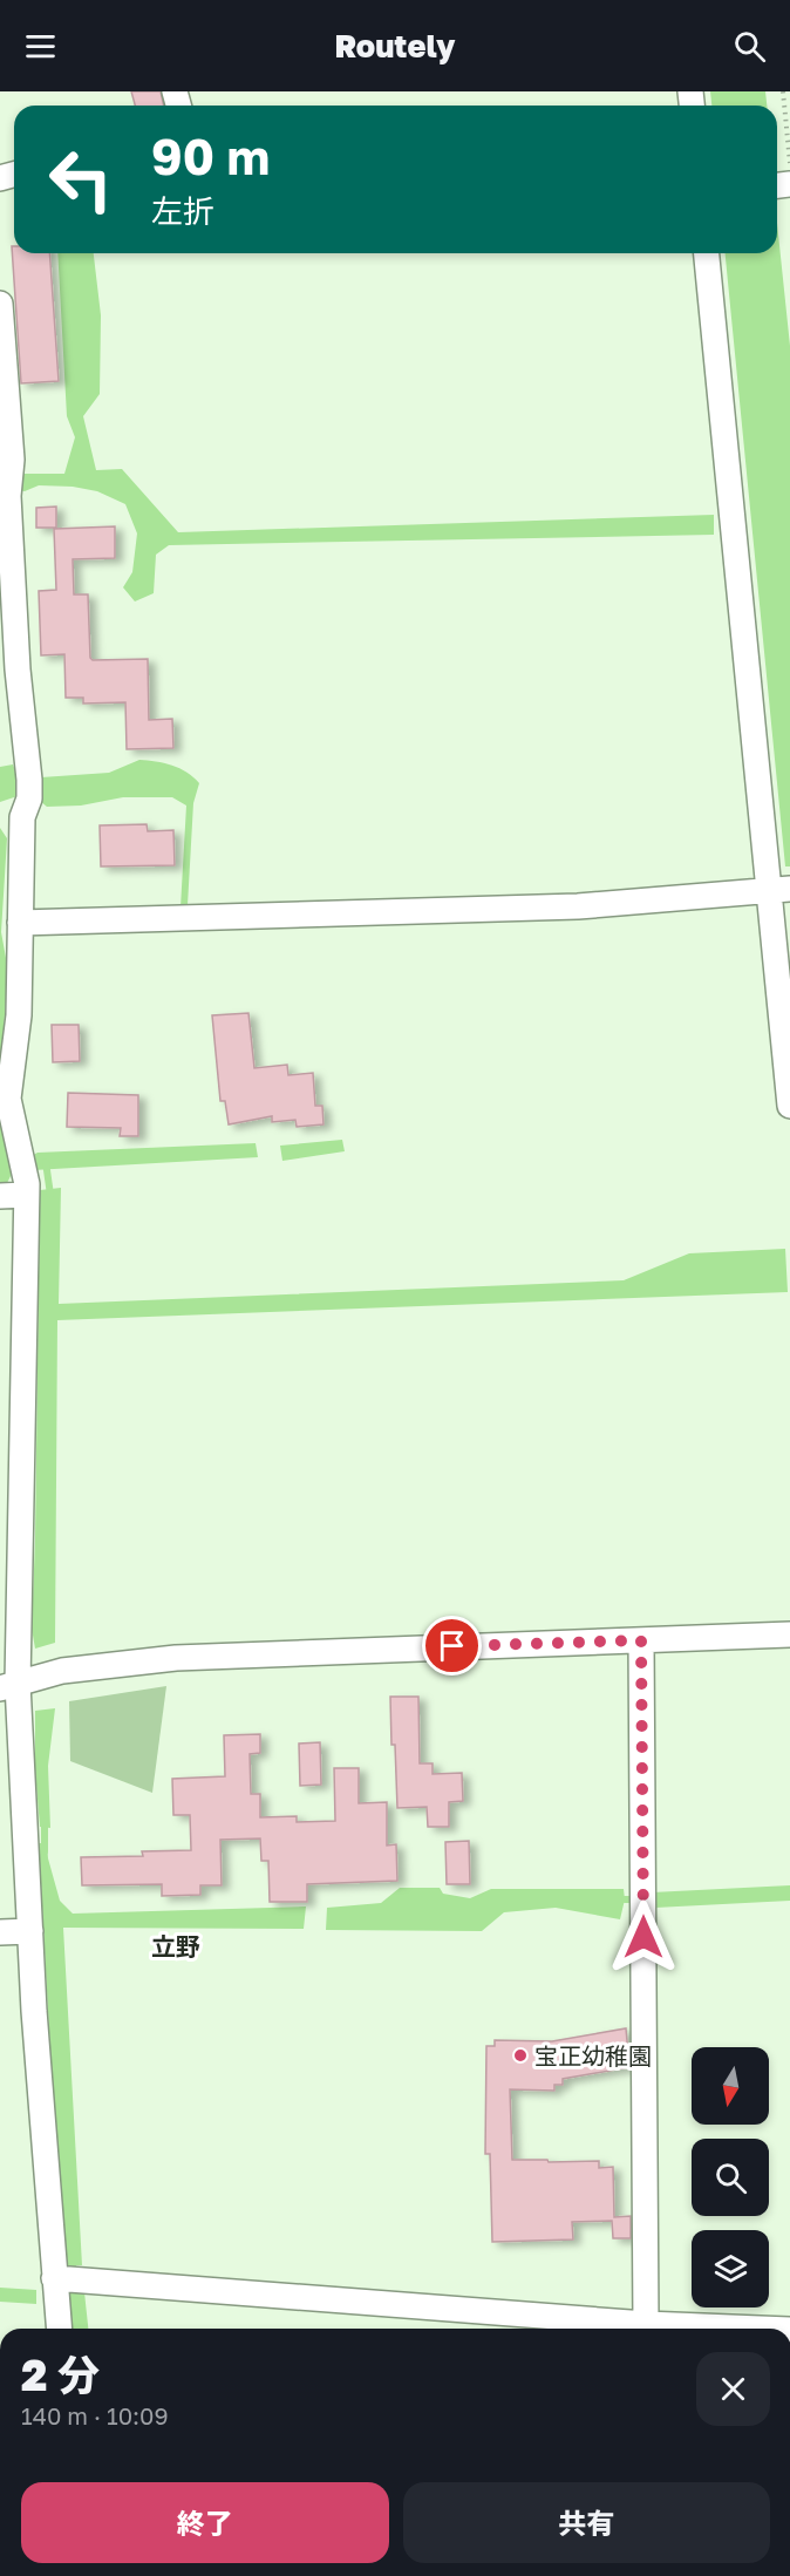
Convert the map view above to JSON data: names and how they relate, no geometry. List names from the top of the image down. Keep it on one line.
{"districts":["立野"],"places":["宝正幼稚園"],"north":"bottom","page":{"header":"Routely","turn":["90 m","左折"],"heading":["2 分","140 m · 10:09"],"buttons":["終了","共有"]}}
